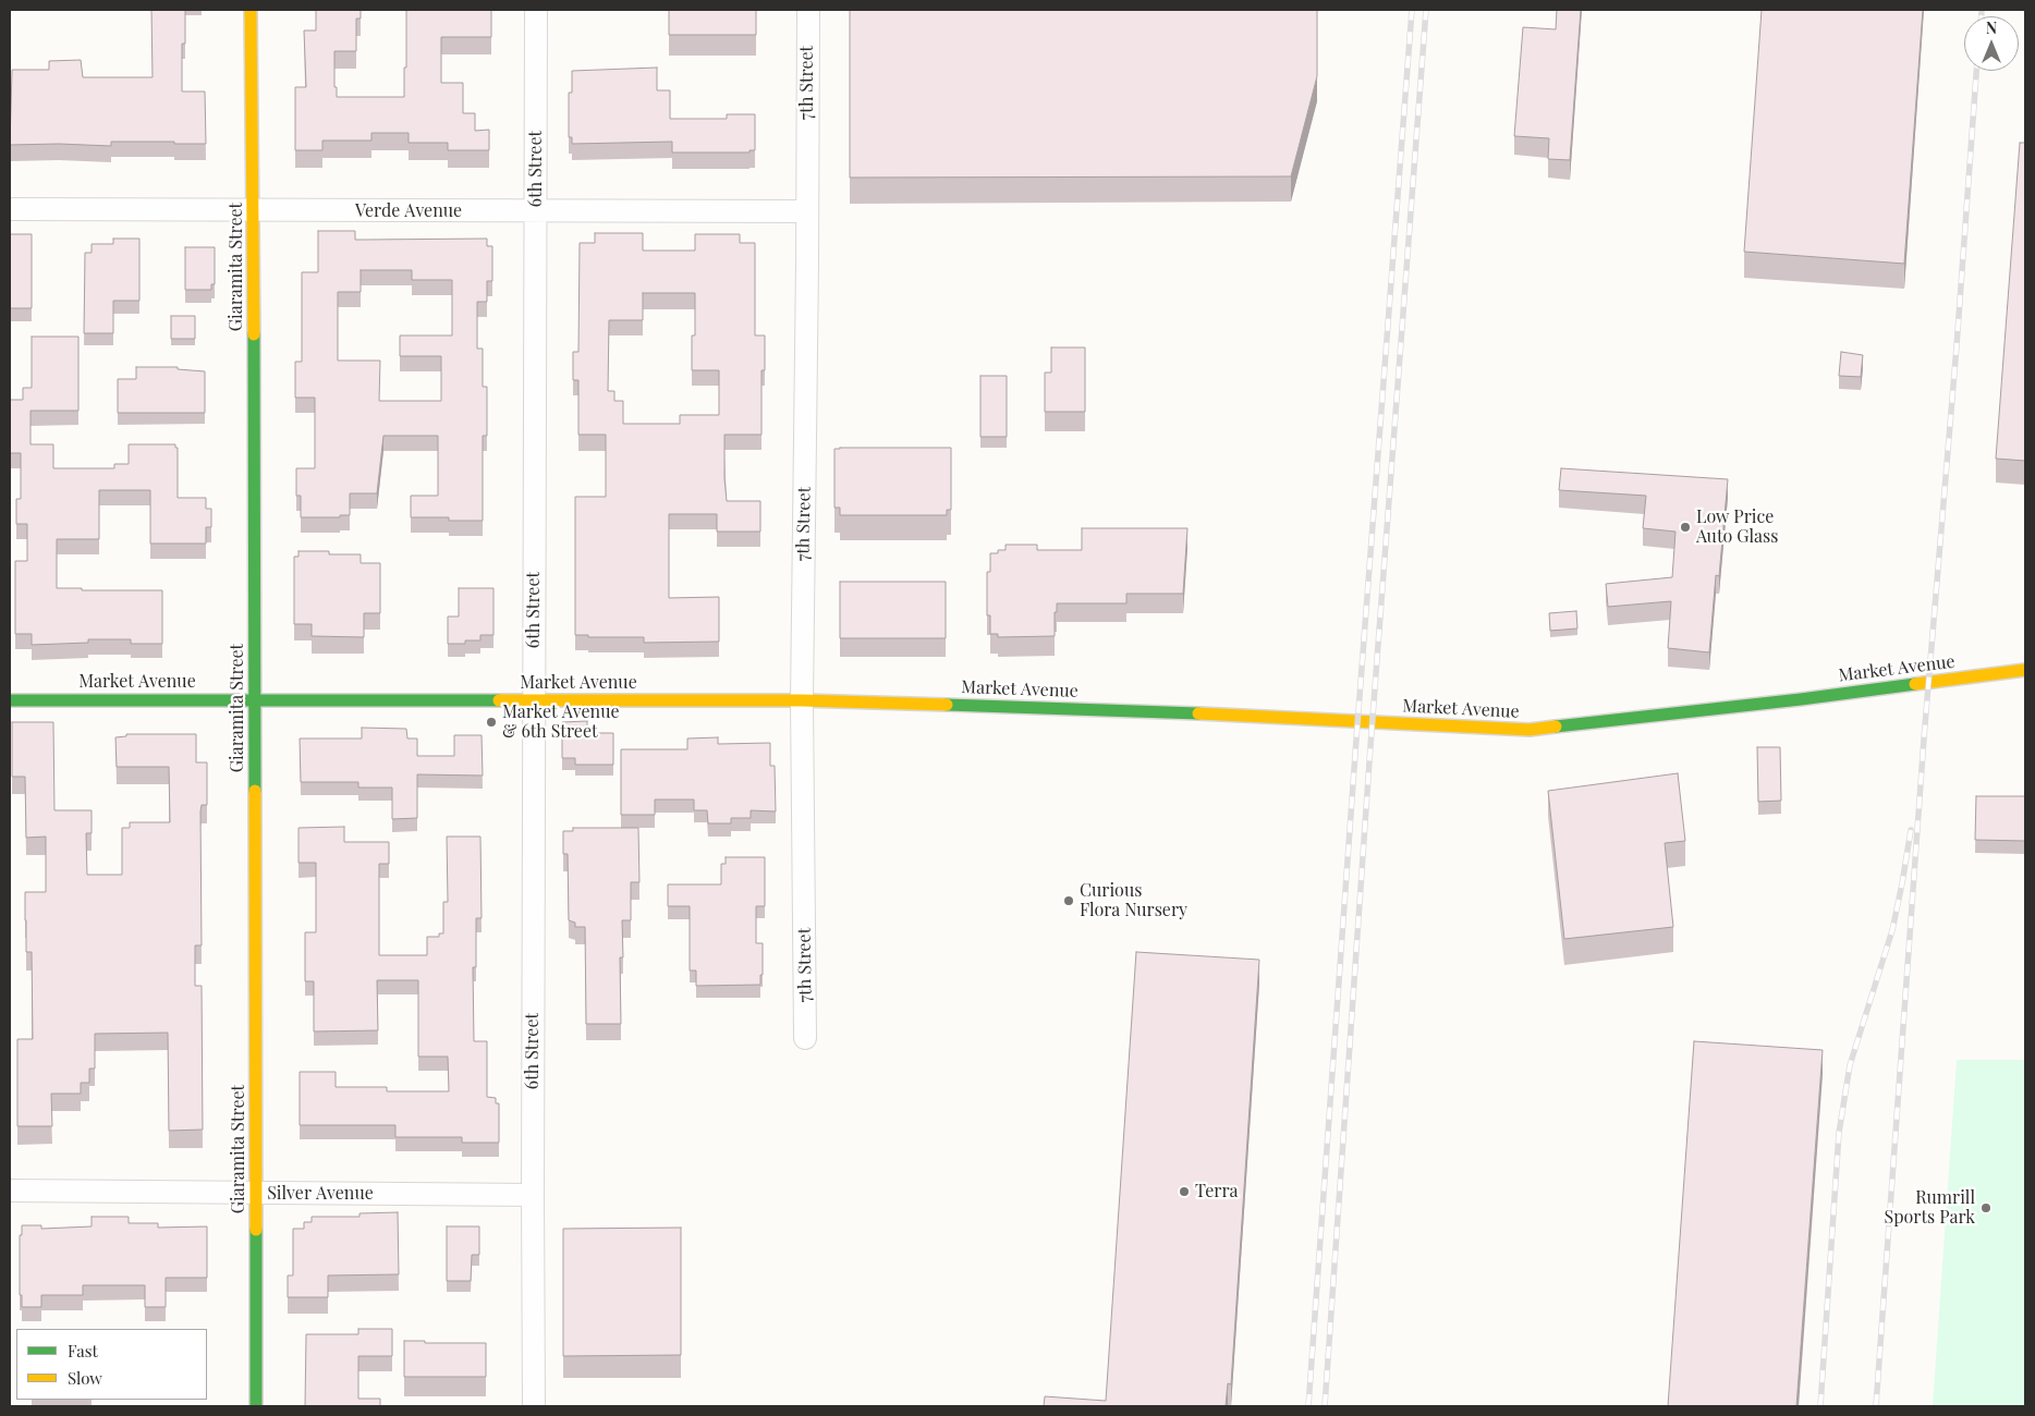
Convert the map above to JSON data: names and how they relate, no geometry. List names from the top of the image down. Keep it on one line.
{"streets":{"street":["7th Street","6th Street","Verde Avenue","Giaramita Street","Market Avenue","Silver Avenue"]},"crossings":[["7th Street","Verde Avenue"],["7th Street","Market Avenue"],["6th Street","Verde Avenue"],["6th Street","Market Avenue"],["6th Street","Silver Avenue"],["Verde Avenue","Giaramita Street"],["Giaramita Street","Market Avenue"],["Giaramita Street","Silver Avenue"]],"places":["Low Price Auto Glass","Market Avenue & 6th Street","Curious Flora Nursery","Terra","Rumrill Sports Park"],"legend":["Fast","Slow"],"north":"top"}
